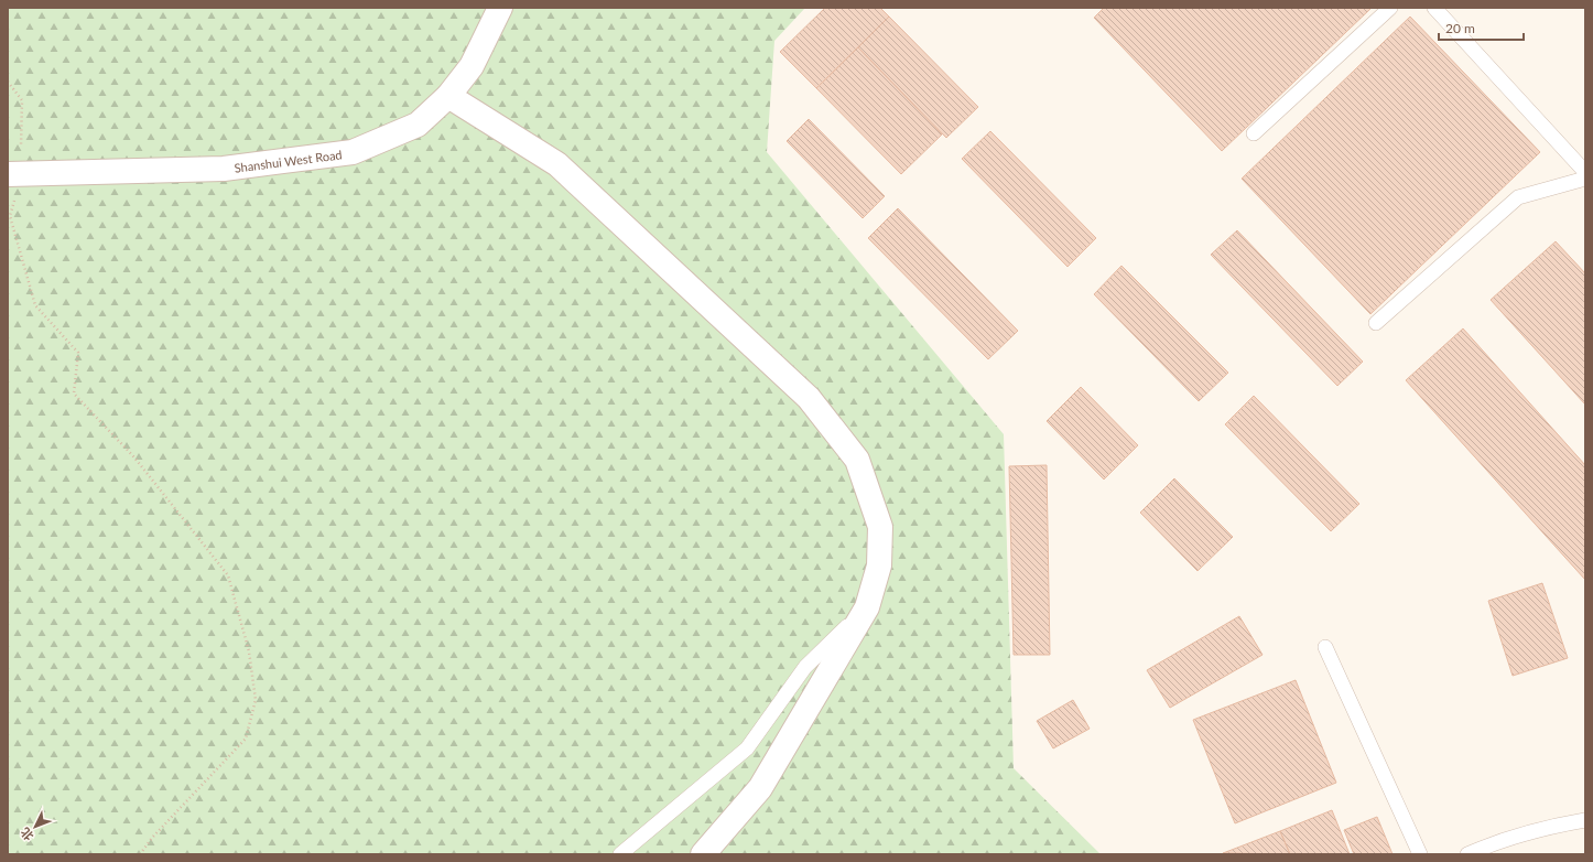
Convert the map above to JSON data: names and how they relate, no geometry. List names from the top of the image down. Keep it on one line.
{"streets":{"street":["Shanshui West Road"]},"scale_bar":"20 m","north":"bottom left"}
